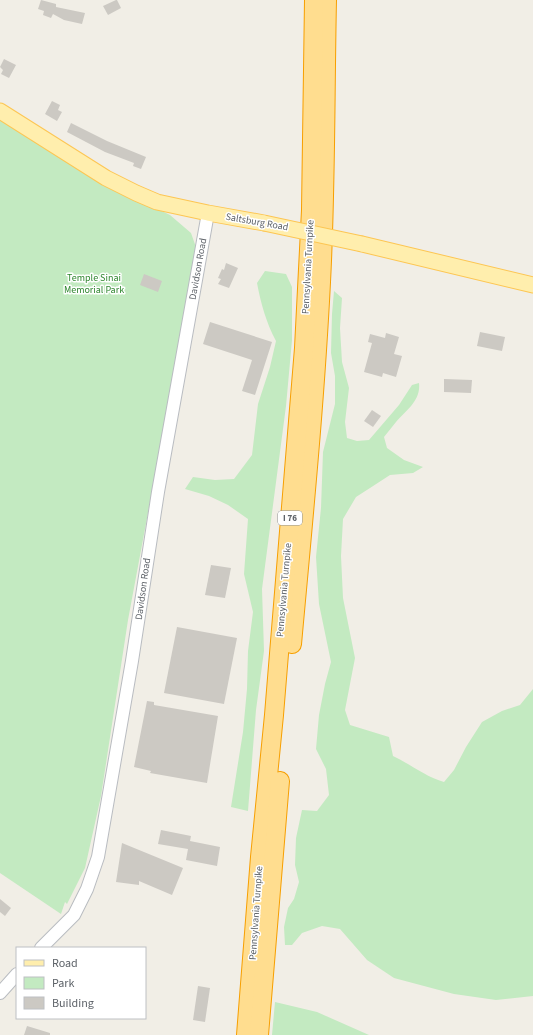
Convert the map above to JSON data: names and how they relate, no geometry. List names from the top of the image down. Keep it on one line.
{"streets":{"highway":["Pennsylvania Turnpike","I 76"],"main road":["Saltsburg Road"],"street":["Davidson Road"]},"crossings":[["Saltsburg Road","Davidson Road"]],"parks":["Temple Sinai Memorial Park"],"legend":["Road","Park","Building"]}
